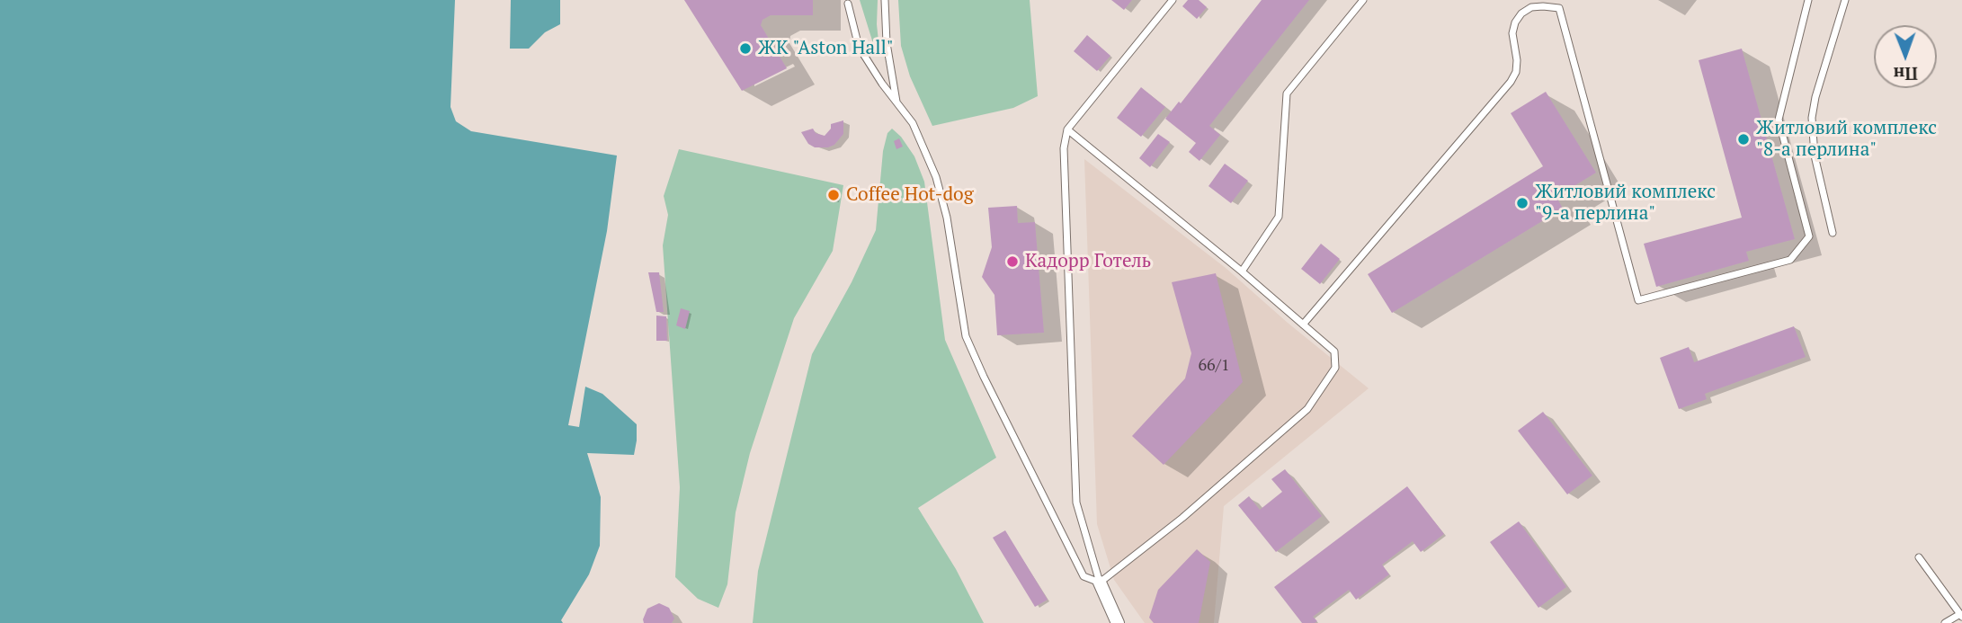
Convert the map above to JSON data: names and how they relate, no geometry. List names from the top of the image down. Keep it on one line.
{"places":["ЖК \"Aston Hall\"","Житловий комплекс \"8-а перлина\"","Coffee Hot-dog","Житловий комплекс \"9-а перлина\"","Кадорр Готель"],"house_numbers":["66/1"],"north":"bottom"}
